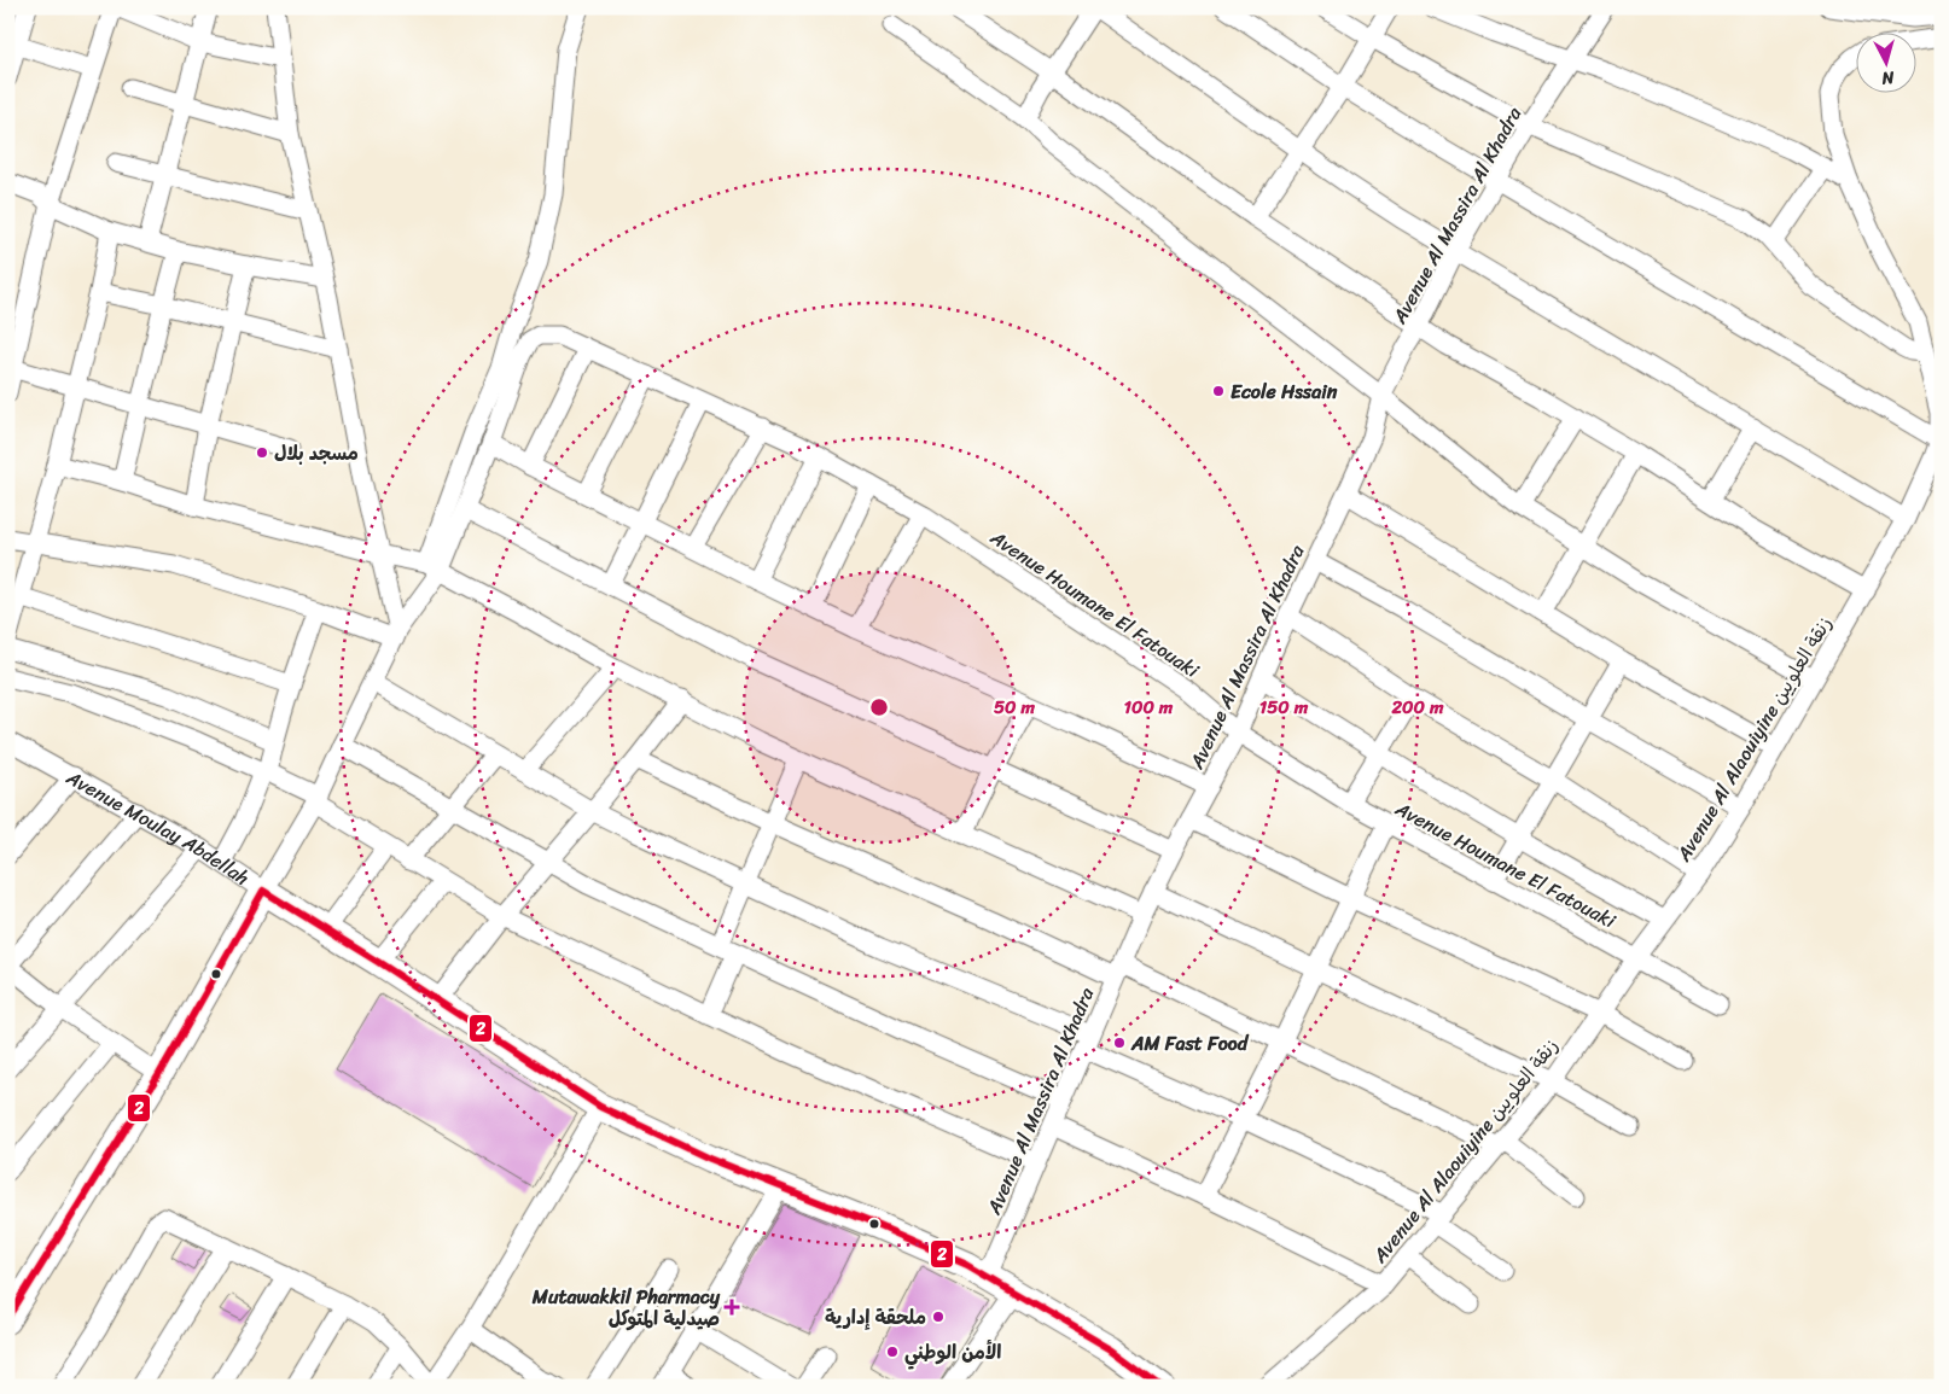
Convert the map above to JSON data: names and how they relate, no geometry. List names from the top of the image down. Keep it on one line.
{"streets":{"street":["Avenue Al Massira Al Khadra","Avenue Houmane El Fatouaki","Avenue Al Alaouiyine زنقة العلويين","Avenue Moulay Abdellah"]},"crossings":[["Avenue Al Massira Al Khadra","Avenue Houmane El Fatouaki"],["Avenue Al Massira Al Khadra","Avenue Moulay Abdellah"],["Avenue Houmane El Fatouaki","Avenue Al Alaouiyine زنقة العلويين"]],"places":{"other":["Ecole Hssain","مسجد بلال","AM Fast Food","ملحقة إدارية","الأمن الوطني"],"health":["Mutawakkil Pharmacy صيدلية المتوكل"]},"lines":["transit line 2"],"north":"bottom","rings":["50 m","100 m","150 m","200 m"]}
